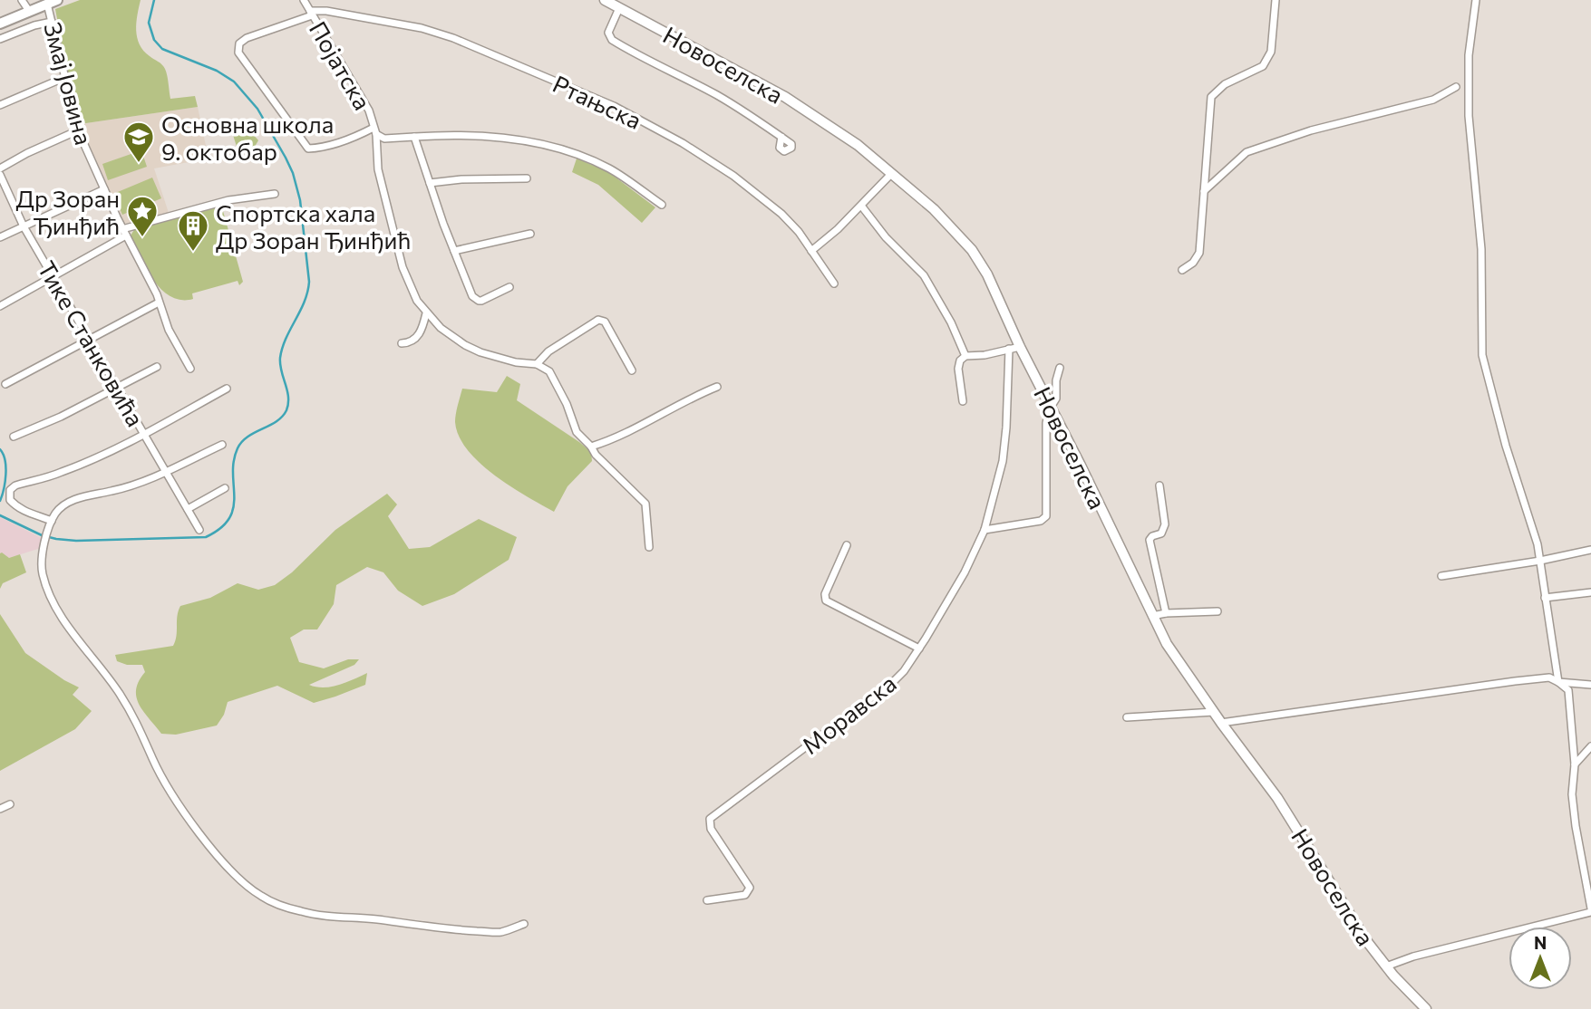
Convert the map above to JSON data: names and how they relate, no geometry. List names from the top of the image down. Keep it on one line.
{"streets":{"street":["Новоселска","Појатска","Змај Јовина","Ртањска","Тике Станковића","Моравска"]},"crossings":[["Појатска","Ртањска"]],"places":{"school or university":["Основна школа 9. октобар"],"place":["Др Зоран Ђинђић"],"building":["Спортска хала Др Зоран Ђинђић"]},"north":"top"}
